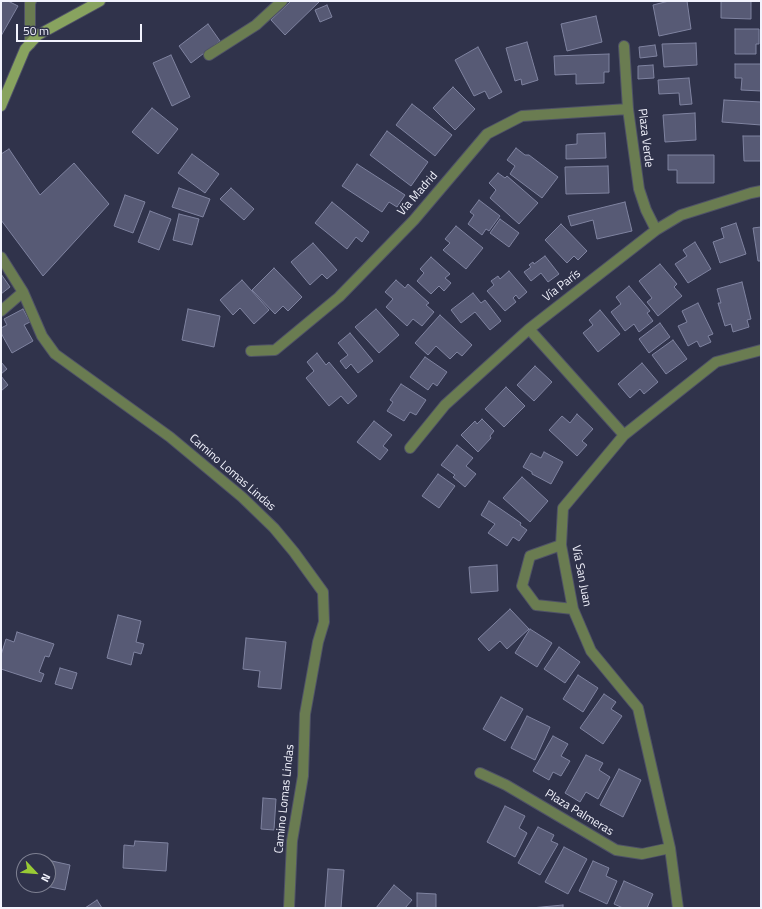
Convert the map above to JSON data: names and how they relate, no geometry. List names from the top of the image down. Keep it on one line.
{"streets":{"street":["Plaza Verde","Vía Madrid","Vía París","Camino Lomas Lindas","Vía San Juan","Plaza Palmeras"]},"crossings":[["Plaza Verde","Vía Madrid"],["Plaza Verde","Vía París"],["Vía San Juan","Plaza Palmeras"]],"scale_bar":"50 m","north":"bottom right"}
